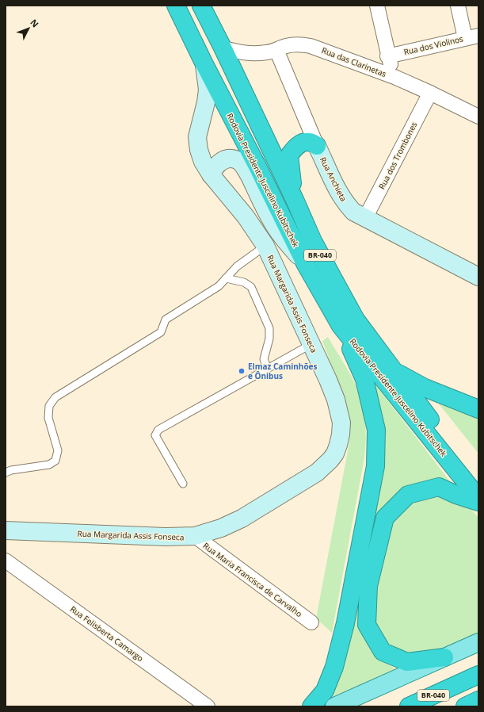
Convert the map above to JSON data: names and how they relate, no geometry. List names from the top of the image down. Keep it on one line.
{"streets":{"highway":["Rodovia Presidente Juscelino Kubitschek","BR-040"],"street":["Rua dos Violinos","Rua das Clarinetas","Rua dos Trombones","Rua Anchieta","Rua Margarida Assis Fonseca","Rua Maria Francisca de Carvalho","Rua Felisberta Camargo"]},"crossings":[["Rua das Clarinetas","Rua dos Trombones"],["Rua das Clarinetas","Rua Anchieta"],["Rua das Clarinetas","Rodovia Presidente Juscelino Kubitschek"],["Rua dos Trombones","Rua Anchieta"],["Rodovia Presidente Juscelino Kubitschek","Rua Margarida Assis Fonseca"],["Rua Margarida Assis Fonseca","Rua Maria Francisca de Carvalho"]],"places":["Elmaz Caminhões e Ônibus"],"north":"top right"}
